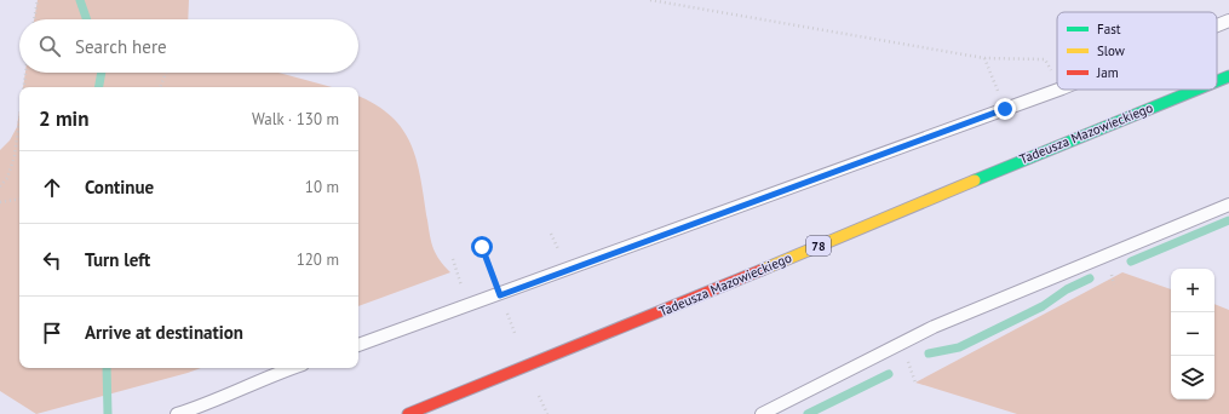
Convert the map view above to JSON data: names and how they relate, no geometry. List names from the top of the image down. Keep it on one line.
{"streets":{"main road":["Tadeusza Mazowieckiego","78"]},"legend":["Fast","Slow","Jam"],"page":{"search":"Search here","heading":["2 min","Walk · 130 m"],"list":[["Continue","10 m"],["Turn left","120 m"],"Arrive at destination"],"map_buttons":["+","−"]}}
